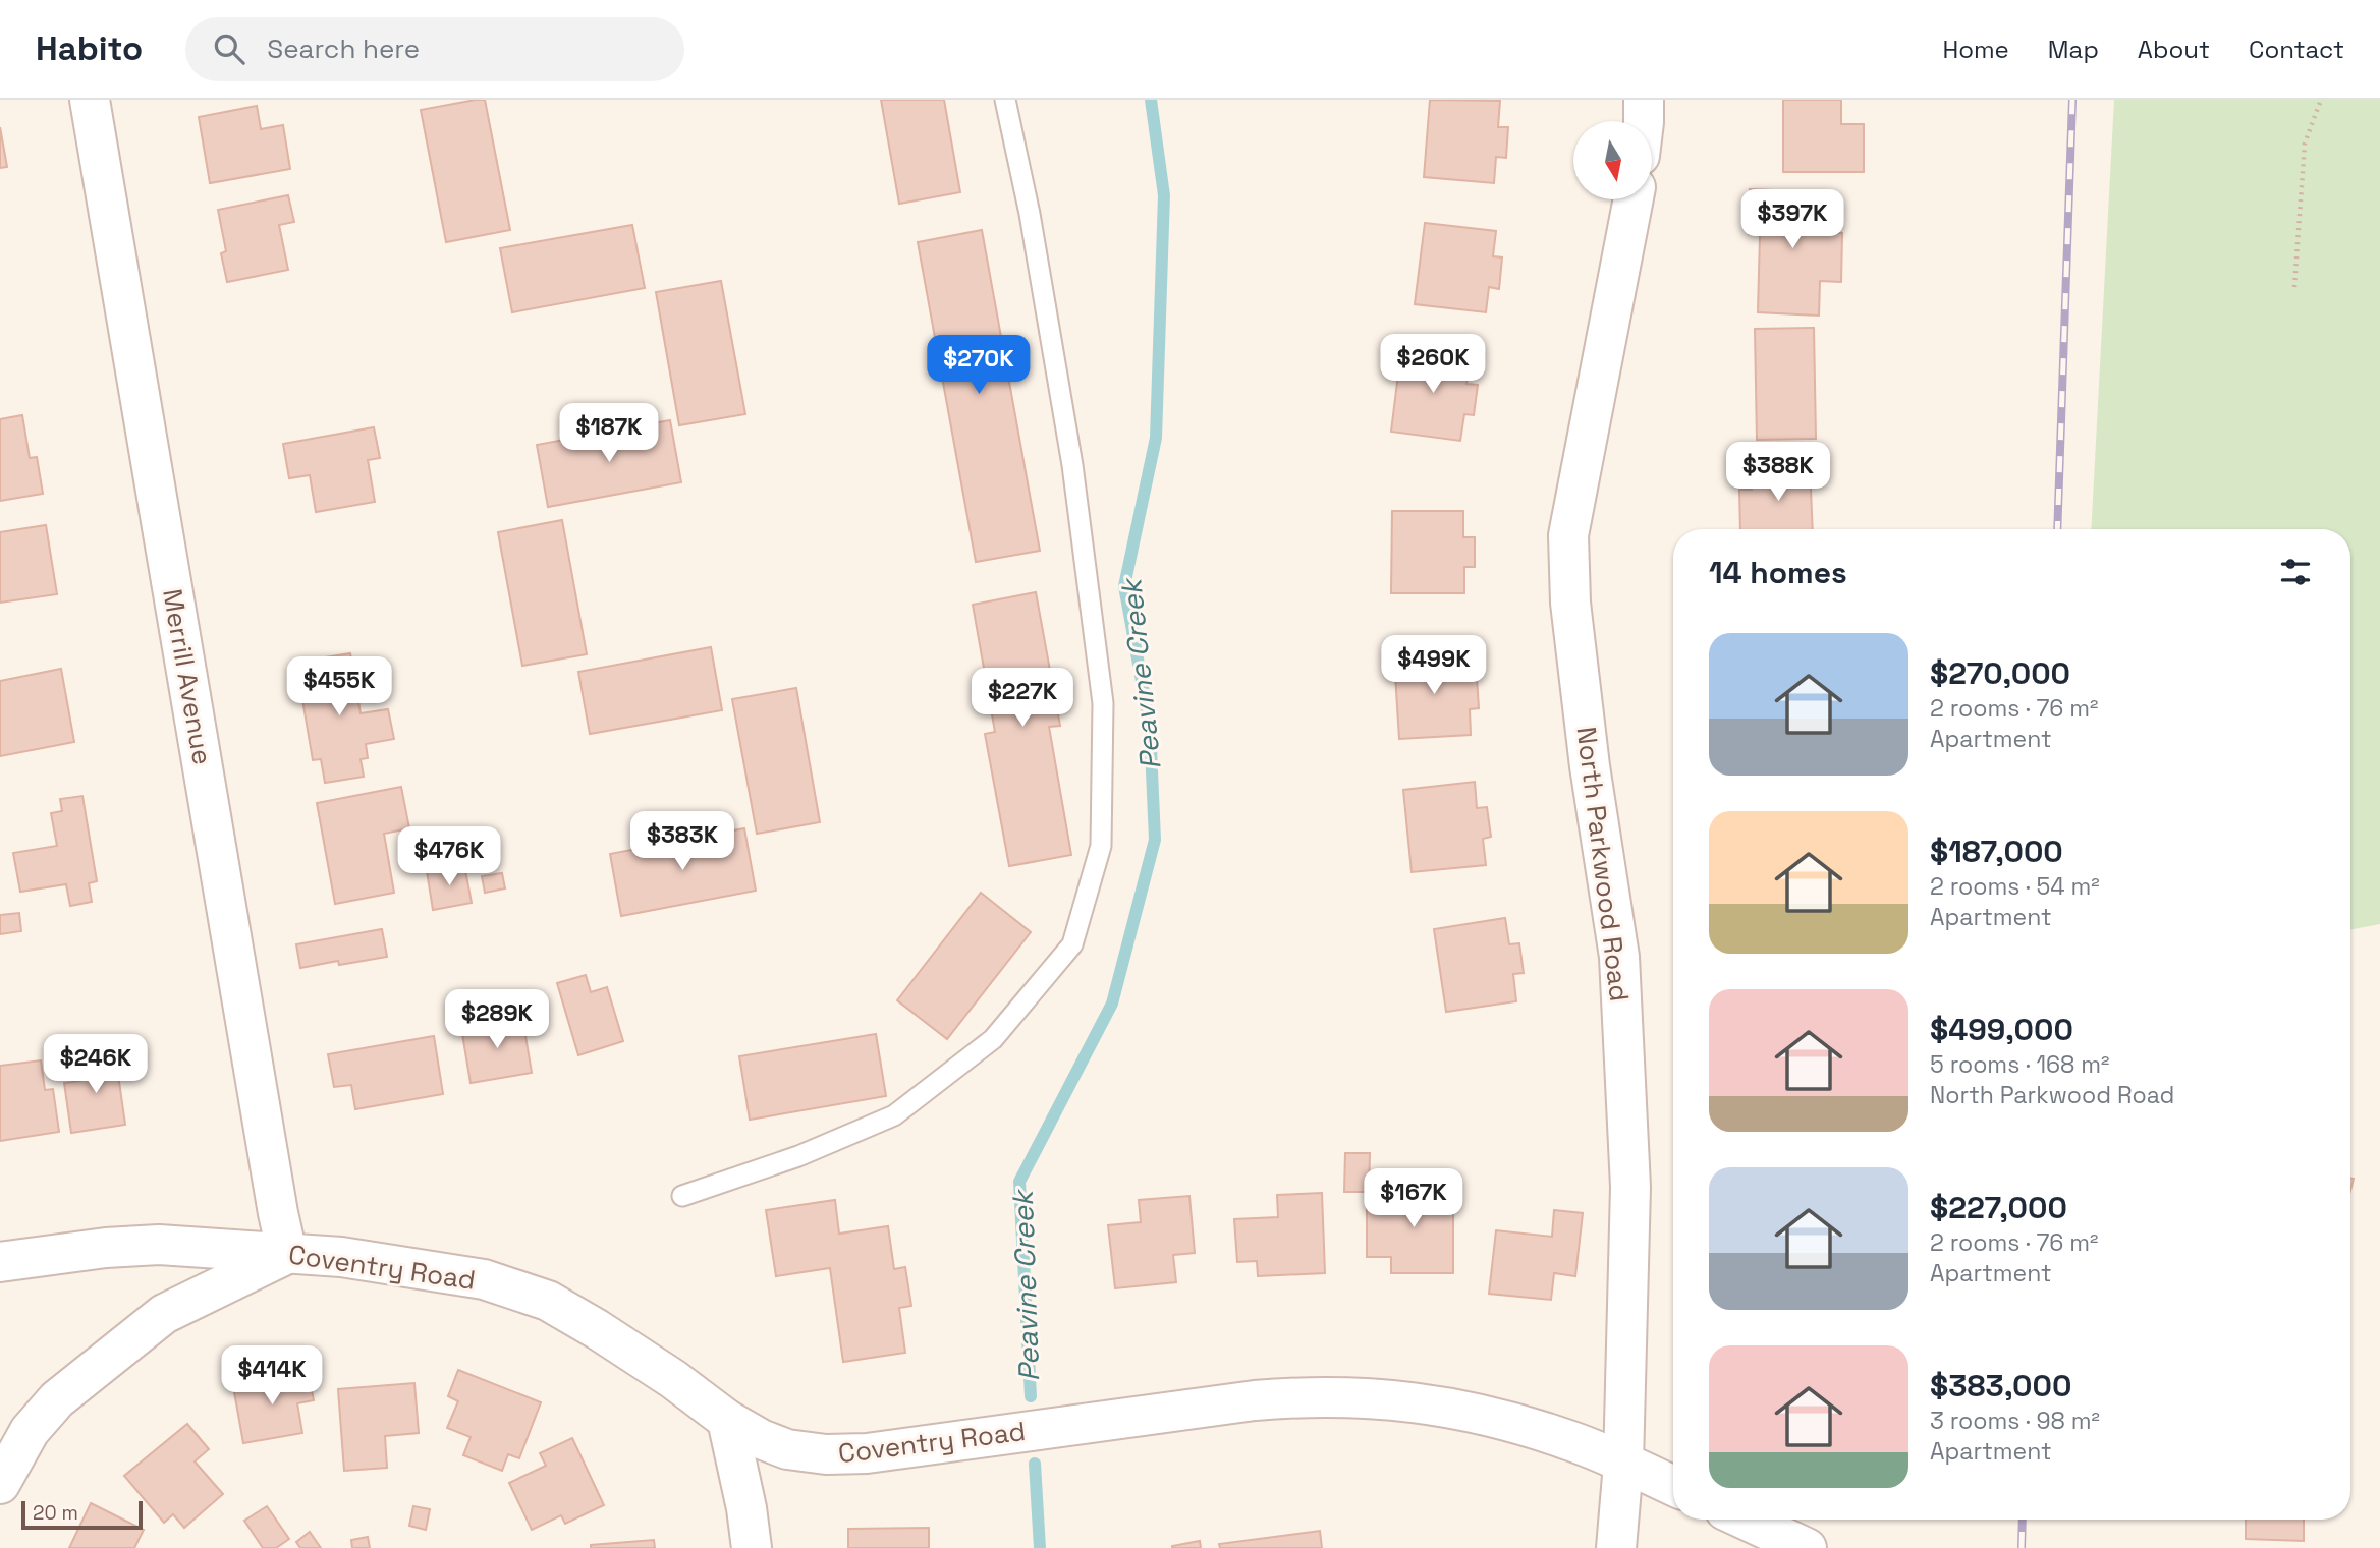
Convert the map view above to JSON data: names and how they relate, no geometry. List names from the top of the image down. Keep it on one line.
{"streets":{"street":["Merrill Avenue","North Parkwood Road","Coventry Road"]},"crossings":[["Merrill Avenue","Coventry Road"],["North Parkwood Road","Coventry Road"]],"water":["Peavine Creek"],"scale_bar":"20 m","north":"bottom","page":{"header":"Habito","search":"Search here","nav":["Home","Map","About","Contact"],"price":["$397K","$260K","$270K","$187K","$388K","$499K","$455K","$227K","$383K","$476K","$289K","$246K","$167K","$414K"],"heading":"14 homes","list":[{"name":"$270,000","note":"2 rooms · 76 m² · Apartment"},{"name":"$187,000","note":"2 rooms · 54 m² · Apartment"},{"name":"$499,000","note":"5 rooms · 168 m² · North Parkwood Road"},{"name":"$227,000","note":"2 rooms · 76 m² · Apartment"},{"name":"$383,000","note":"3 rooms · 98 m² · Apartment"}],"scale":"20 m"}}
